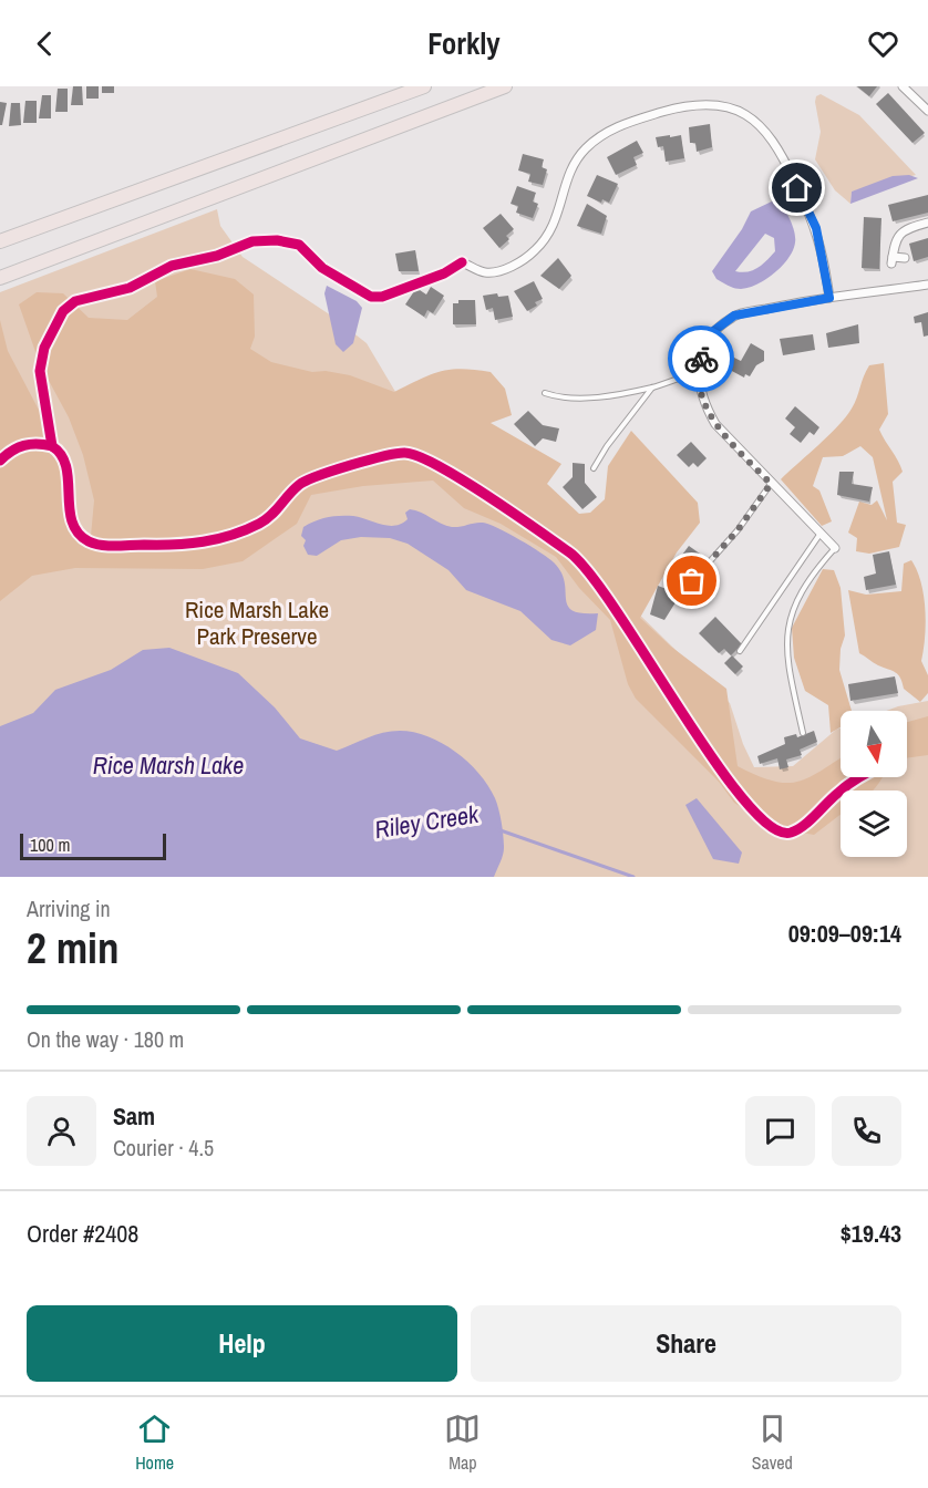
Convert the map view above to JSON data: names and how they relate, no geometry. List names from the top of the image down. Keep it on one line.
{"water":["Rice Marsh Lake","Riley Creek"],"parks":["Rice Marsh Lake Park Preserve"],"scale_bar":"100 m","north":"bottom","page":{"header":"Forkly","scale":"100 m","heading":["2 min","Arriving in","09:09–09:14"],"panel":["Sam","Courier · 4.5","Order #2408","$19.43"],"bar":"On the way · 180 m","buttons":["Help","Share"],"tabs":["Home","Map","Saved"]}}
